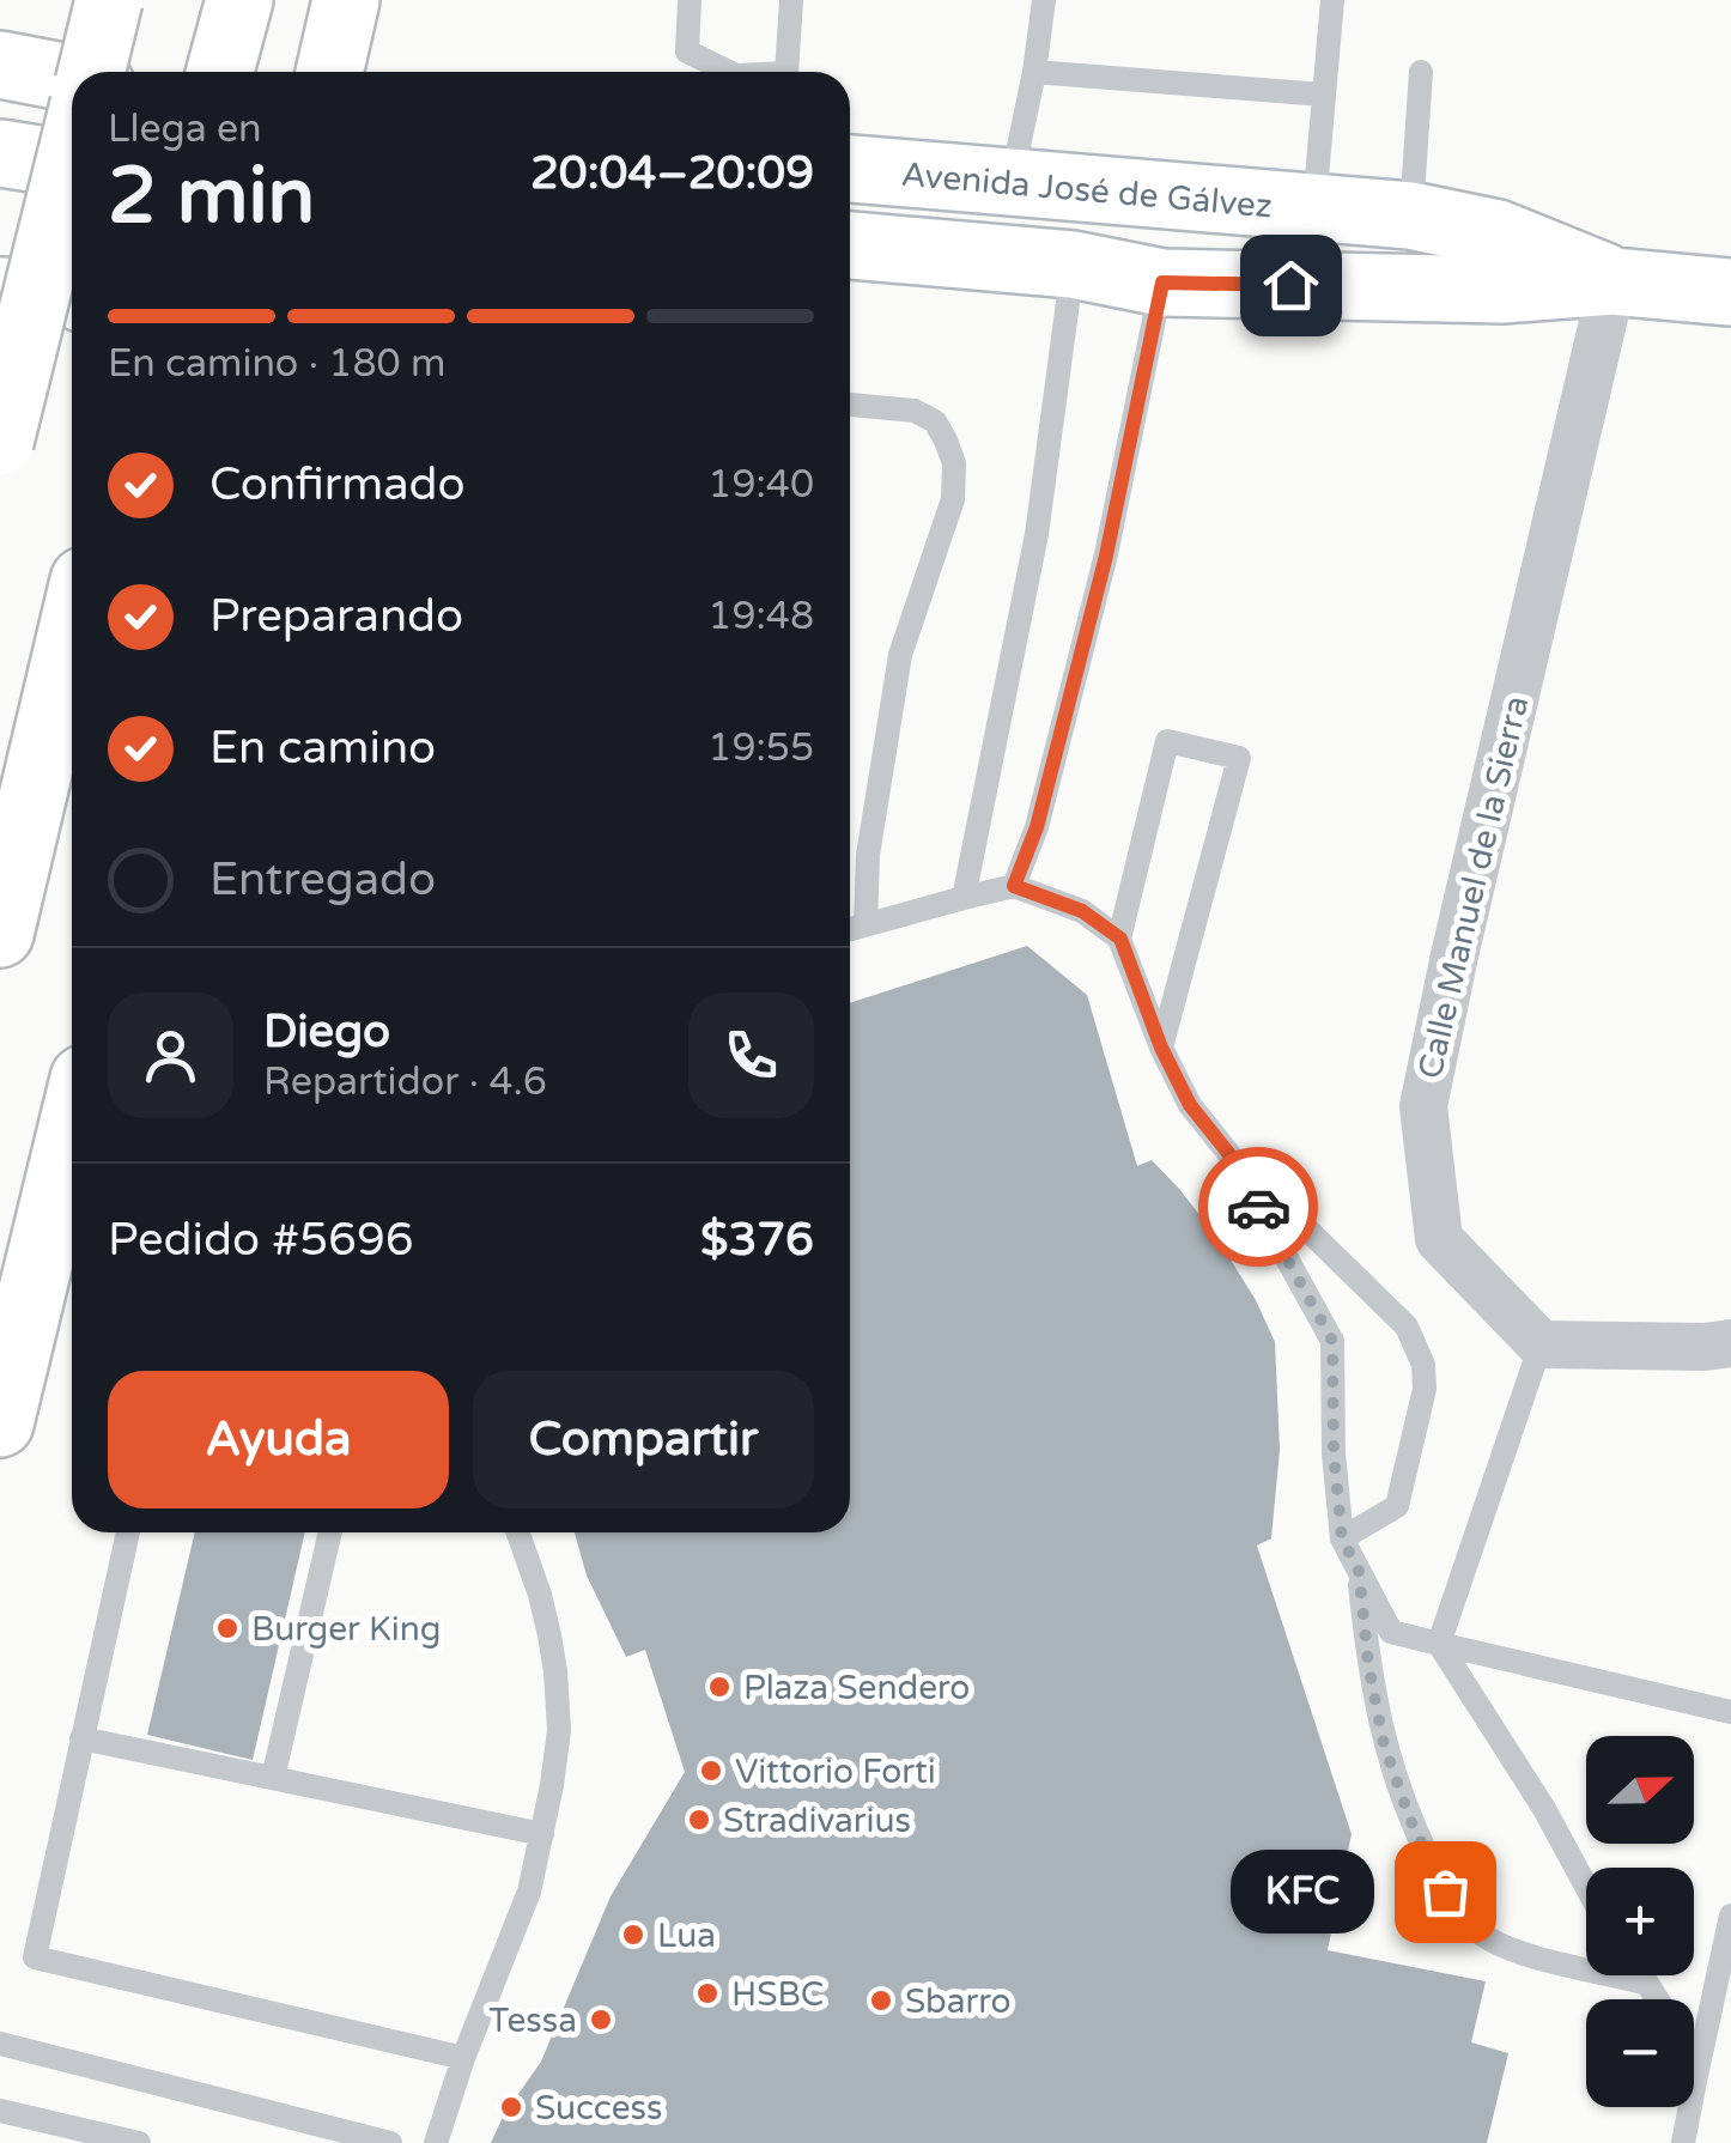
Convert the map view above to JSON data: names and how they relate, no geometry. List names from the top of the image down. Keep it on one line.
{"streets":{"main road":["Avenida José de Gálvez"],"street":["Calle Manuel de la Sierra"]},"crossings":[["Avenida José de Gálvez","Calle Manuel de la Sierra"]],"places":["Burger King","Plaza Sendero","Vittorio Forti","Stradivarius","KFC","Lua","HSBC","Sbarro","Tessa","Success"],"north":"right","page":{"heading":["2 min","Llega en","20:04–20:09"],"panel":["Diego","Repartidor · 4.6","Pedido #5696","$376"],"bar":"En camino · 180 m","list":[["Confirmado","19:40"],["Preparando","19:48"],["En camino","19:55"],"Entregado"],"buttons":["Ayuda","Compartir"],"map_buttons":["+","−"],"bubble":"KFC"}}
